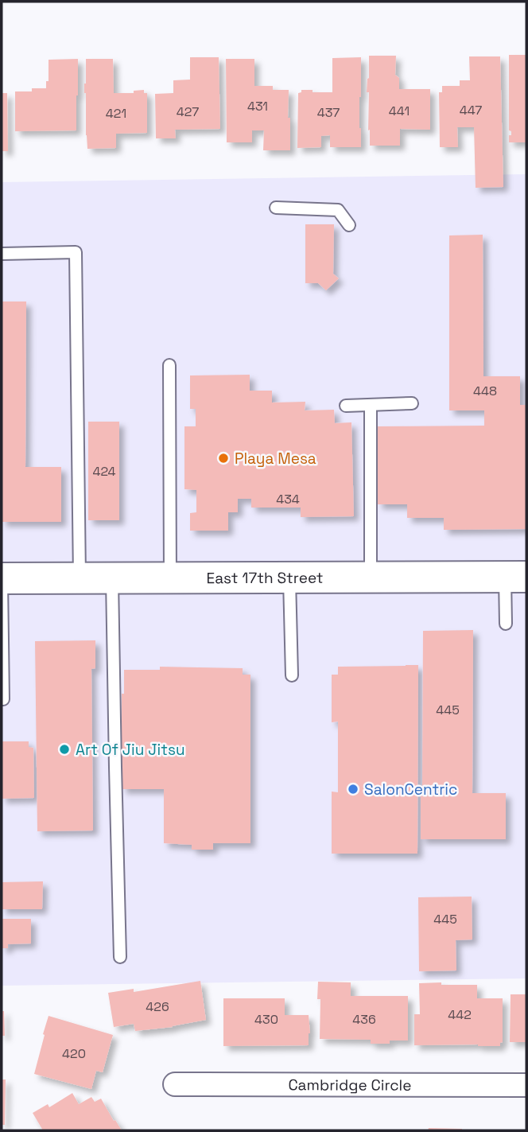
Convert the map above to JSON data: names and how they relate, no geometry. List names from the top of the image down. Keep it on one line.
{"streets":{"main road":["East 17th Street"],"street":["Cambridge Circle"]},"places":["Playa Mesa","Art Of Jiu Jitsu","SalonCentric"],"house_numbers":["431","447","441","427","437","421","448","424","434","445","445","426","442","430","436","420"]}
